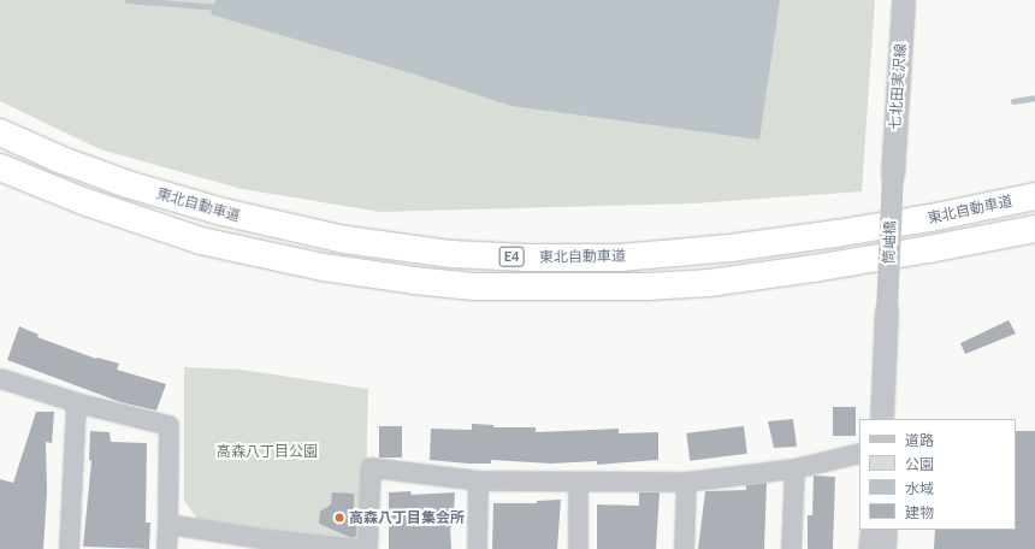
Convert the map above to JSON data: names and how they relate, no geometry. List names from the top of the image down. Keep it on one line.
{"streets":{"highway":["東北自動車道","E4"],"street":["七北田実沢線","筒岫橋"]},"crossings":[["七北田実沢線","筒岫橋"]],"parks":["高森八丁目公園"],"places":["高森八丁目集会所"],"legend":["道路","公園","水域","建物"]}
